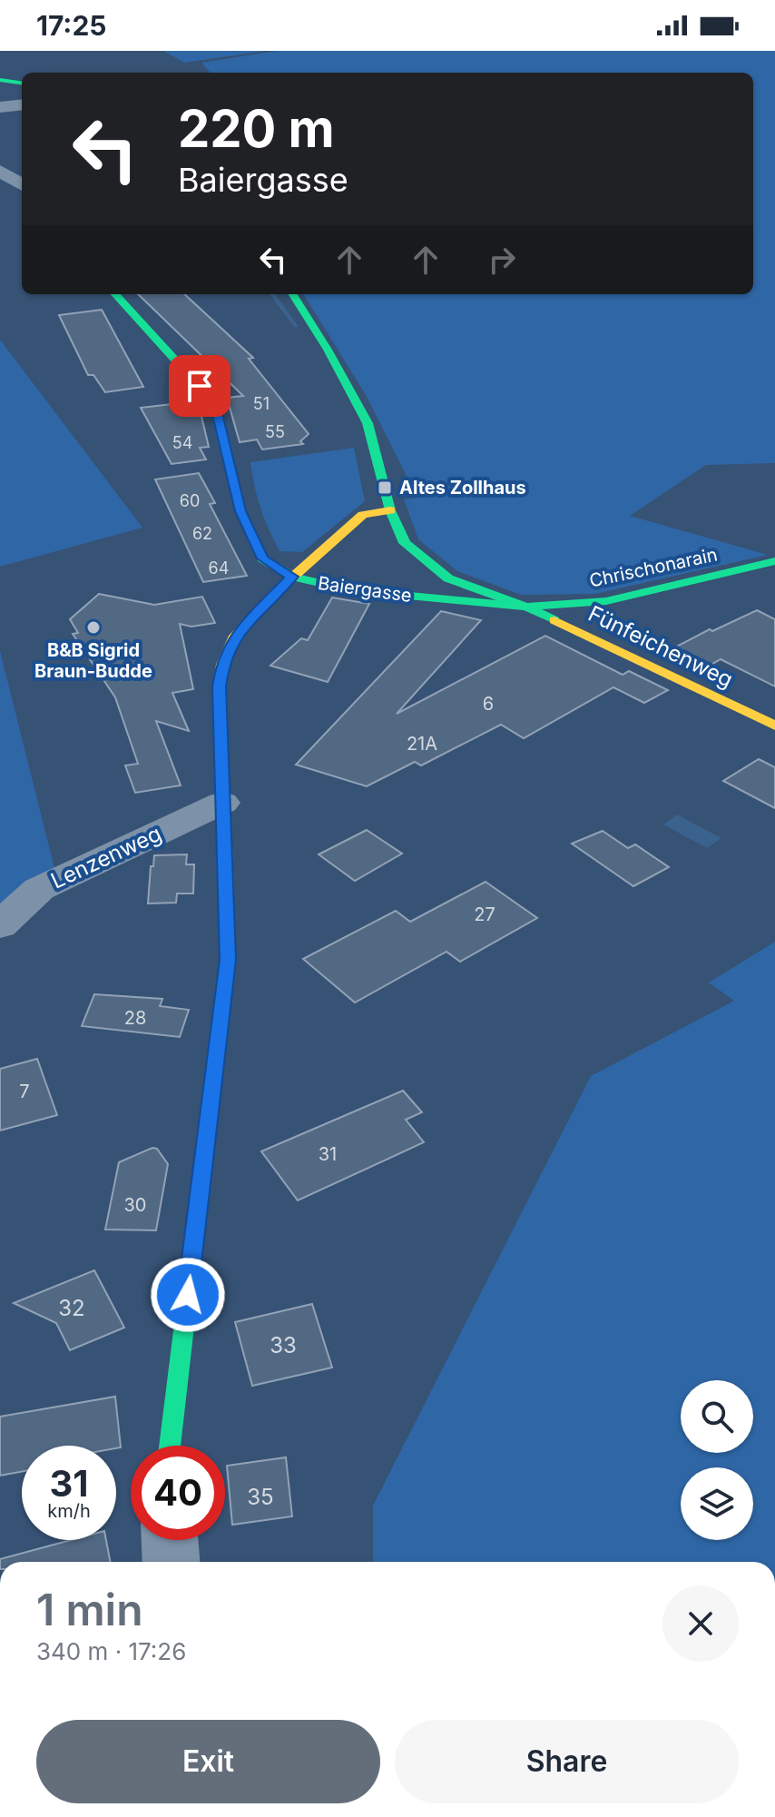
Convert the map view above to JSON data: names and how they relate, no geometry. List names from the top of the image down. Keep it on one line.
{"streets":{"street":["Chrischonarain","Baiergasse","Fünfeichenweg","Lenzenweg"]},"crossings":[["Chrischonarain","Baiergasse"],["Chrischonarain","Fünfeichenweg"],["Baiergasse","Fünfeichenweg"]],"places":{"transit":["Altes Zollhaus"],"other":["B&B Sigrid Braun-Budde"]},"house_numbers":["51","55","54","60","62","64","6","21A","27","28","7","31","30","32","33","35"],"page":{"status":"17:25","turn":["220 m","Baiergasse"],"speed":"31 km/h","limit":"40","heading":["1 min","340 m · 17:26"],"buttons":["Exit","Share"]}}
